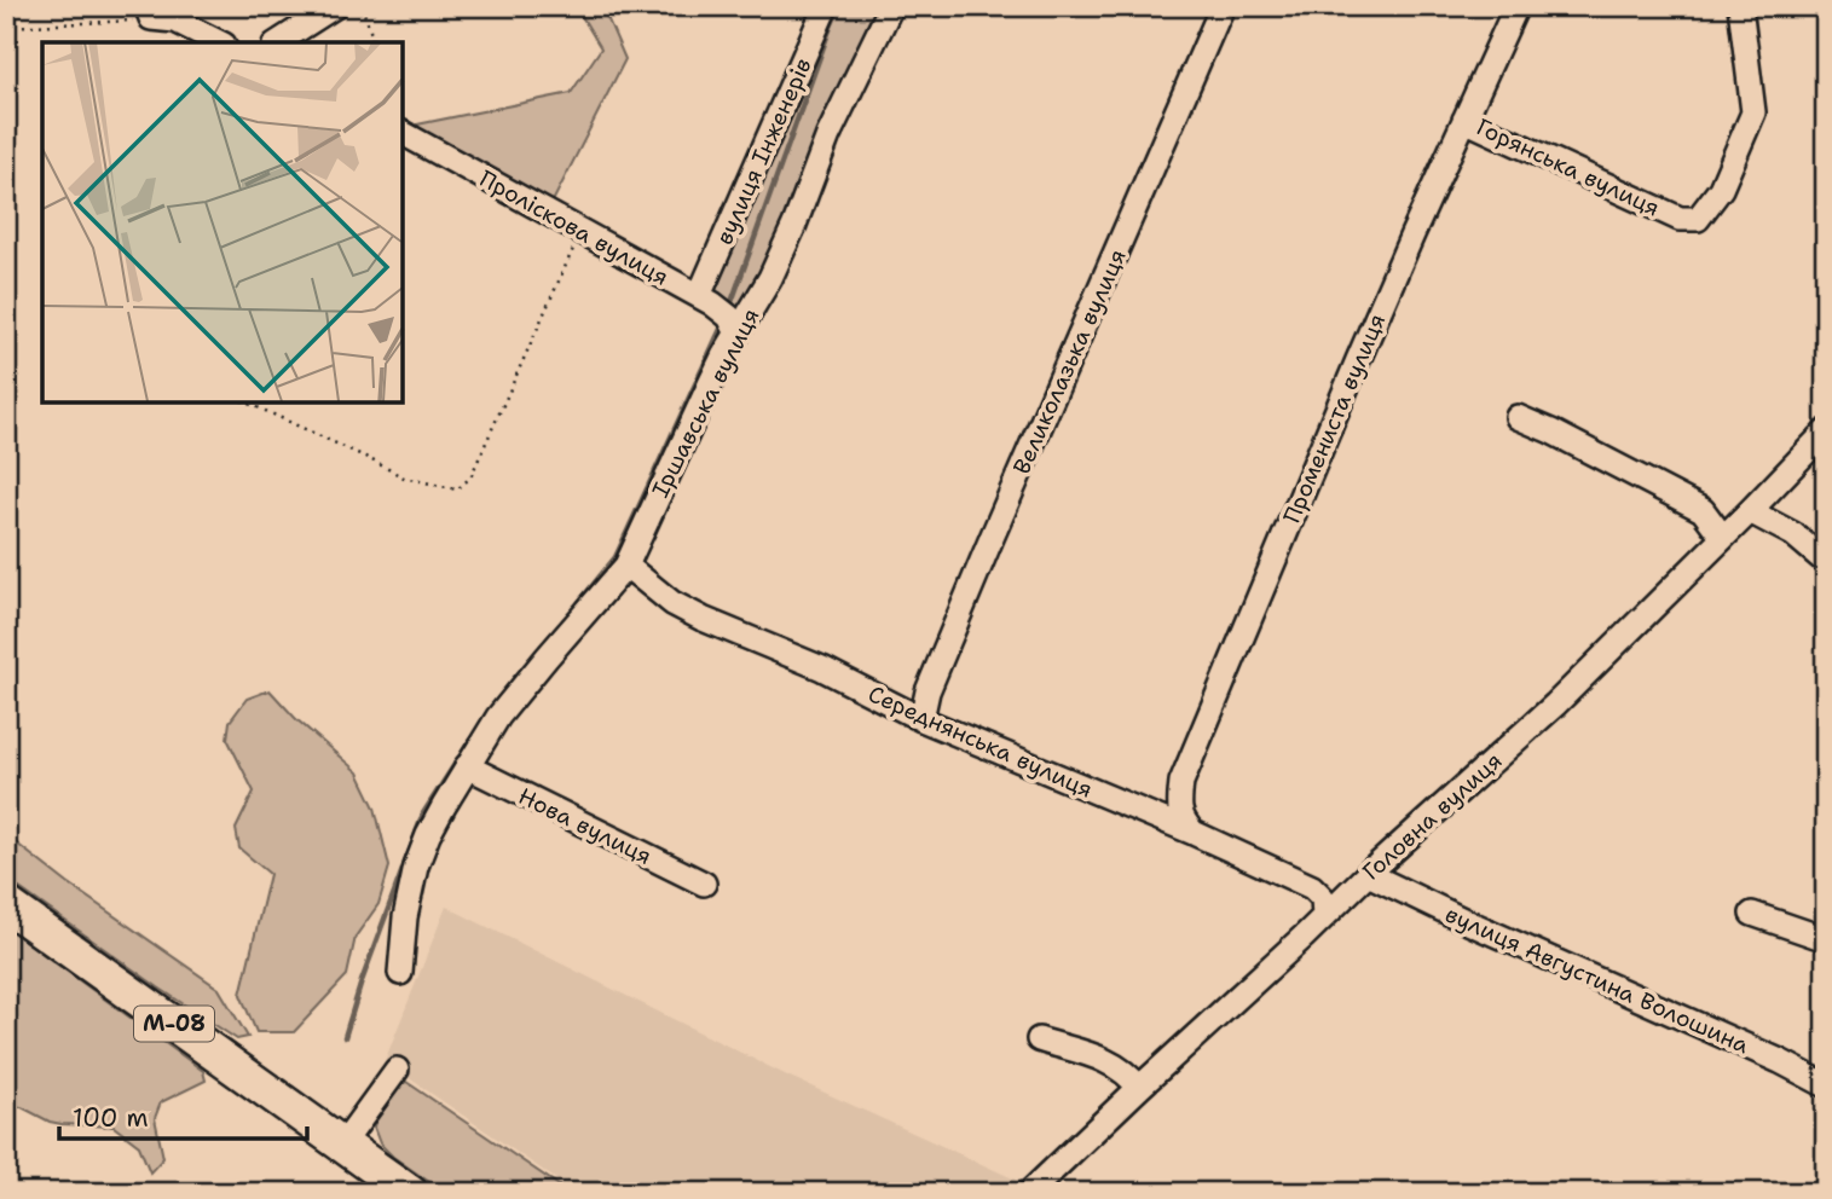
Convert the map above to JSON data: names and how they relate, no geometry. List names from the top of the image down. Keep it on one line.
{"streets":{"highway":["М-08"],"street":["вулиця Інженерів","Горянська вулиця","Проліскова вулиця","Великолазька вулиця","Іршавська вулиця","Промениста вулиця","Середнянська вулиця","Головна вулиця","Нова вулиця","вулиця Августина Волошина"]},"crossings":[["вулиця Інженерів","Проліскова вулиця"],["Горянська вулиця","Промениста вулиця"],["Проліскова вулиця","Іршавська вулиця"],["Великолазька вулиця","Середнянська вулиця"],["Іршавська вулиця","Середнянська вулиця"],["Іршавська вулиця","Нова вулиця"],["Промениста вулиця","Середнянська вулиця"],["Середнянська вулиця","Головна вулиця"],["Головна вулиця","вулиця Августина Волошина"]],"scale_bar":"100 m"}
